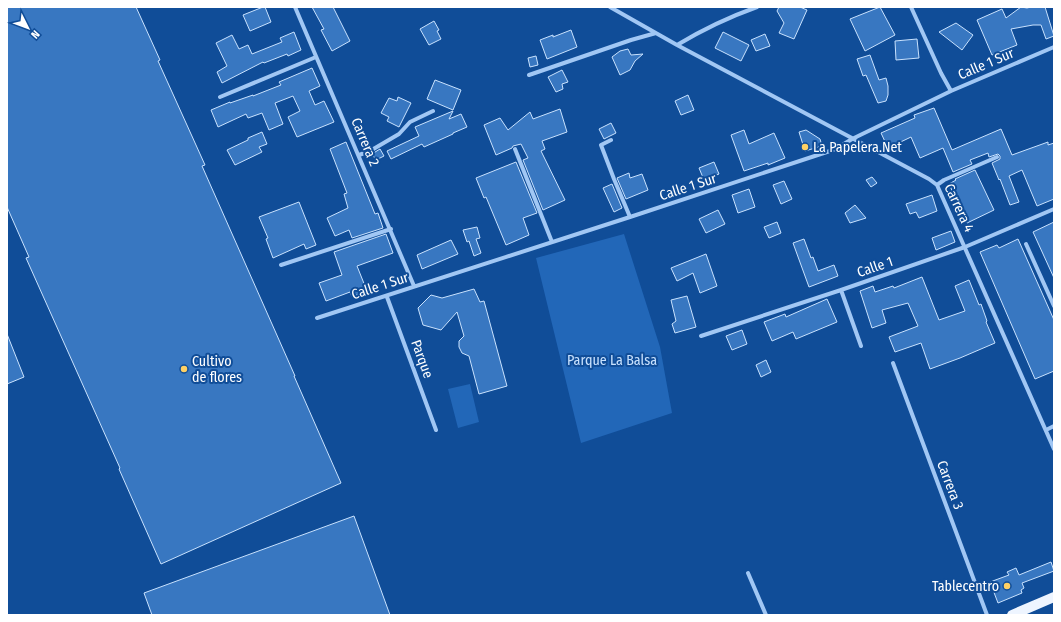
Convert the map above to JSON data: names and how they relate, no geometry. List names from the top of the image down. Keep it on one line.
{"streets":{"street":["Calle 1 Sur","Carrera 2","Carrera 4","Calle 1","Parque","Carrera 3"]},"crossings":[["Calle 1 Sur","Carrera 2"],["Calle 1 Sur","Carrera 4"],["Calle 1 Sur","Parque"],["Carrera 4","Calle 1"]],"parks":["Parque La Balsa"],"places":["La Papelera.Net","Cultivo de flores","Tablecentro"],"north":"bottom right"}
